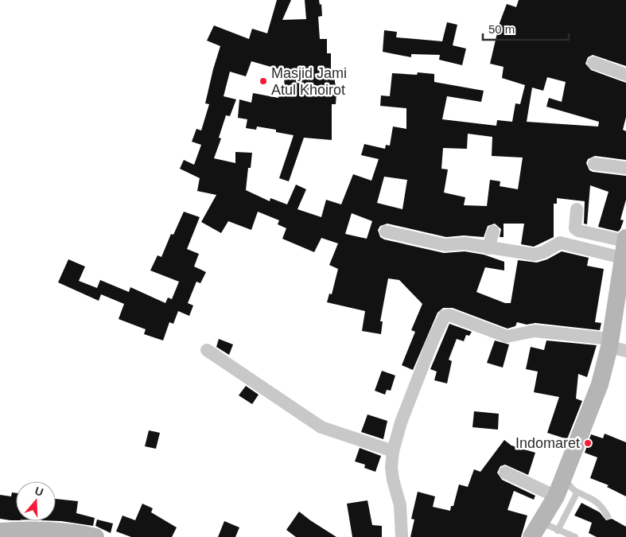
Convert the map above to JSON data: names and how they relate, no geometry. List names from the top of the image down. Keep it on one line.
{"places":["Masjid Jami Atul Khoirot","Indomaret"],"scale_bar":"50 m","north":"top"}
